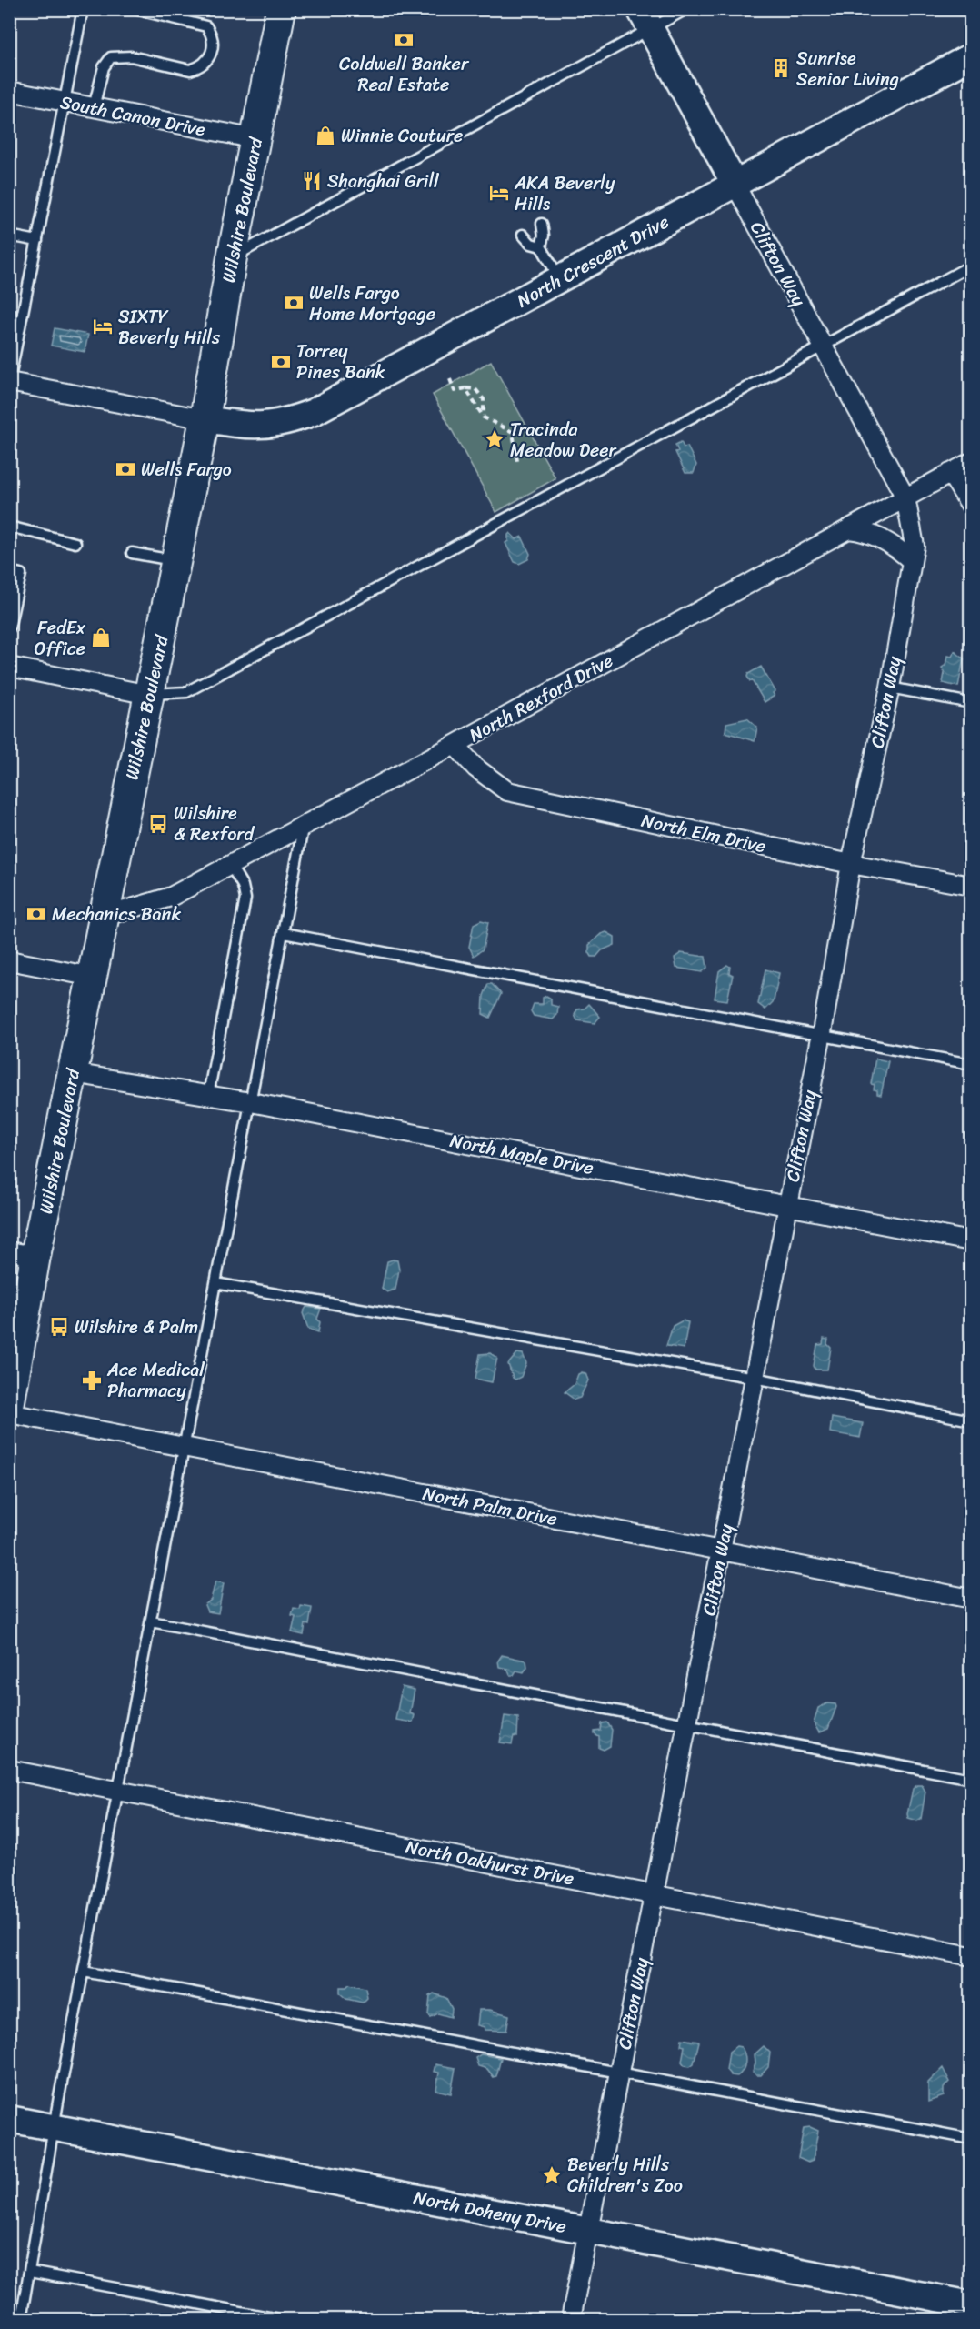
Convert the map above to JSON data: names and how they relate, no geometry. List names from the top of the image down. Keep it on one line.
{"streets":{"main road":["Wilshire Boulevard"],"street":["South Canon Drive","North Crescent Drive","Clifton Way","North Rexford Drive","North Elm Drive","North Maple Drive","North Palm Drive","North Oakhurst Drive","North Doheny Drive"]},"crossings":[["South Canon Drive","Wilshire Boulevard"],["Wilshire Boulevard","North Crescent Drive"],["Wilshire Boulevard","North Rexford Drive"],["Wilshire Boulevard","North Maple Drive"],["North Crescent Drive","Clifton Way"],["Clifton Way","North Rexford Drive"],["Clifton Way","North Elm Drive"],["Clifton Way","North Maple Drive"],["Clifton Way","North Palm Drive"],["Clifton Way","North Oakhurst Drive"],["Clifton Way","North Doheny Drive"],["North Rexford Drive","North Elm Drive"]],"places":{"bank":["Coldwell Banker Real Estate","Wells Fargo Home Mortgage","Torrey Pines Bank","Wells Fargo","Mechanics Bank"],"building":["Sunrise Senior Living"],"shop":["Winnie Couture","FedEx Office"],"restaurant":["Shanghai Grill"],"hotel":["AKA Beverly Hills","SIXTY Beverly Hills"],"place":["Tracinda Meadow Deer","Beverly Hills Children's Zoo"],"bus stop":["Wilshire & Rexford","Wilshire & Palm"],"pharmacy":["Ace Medical Pharmacy"]}}
